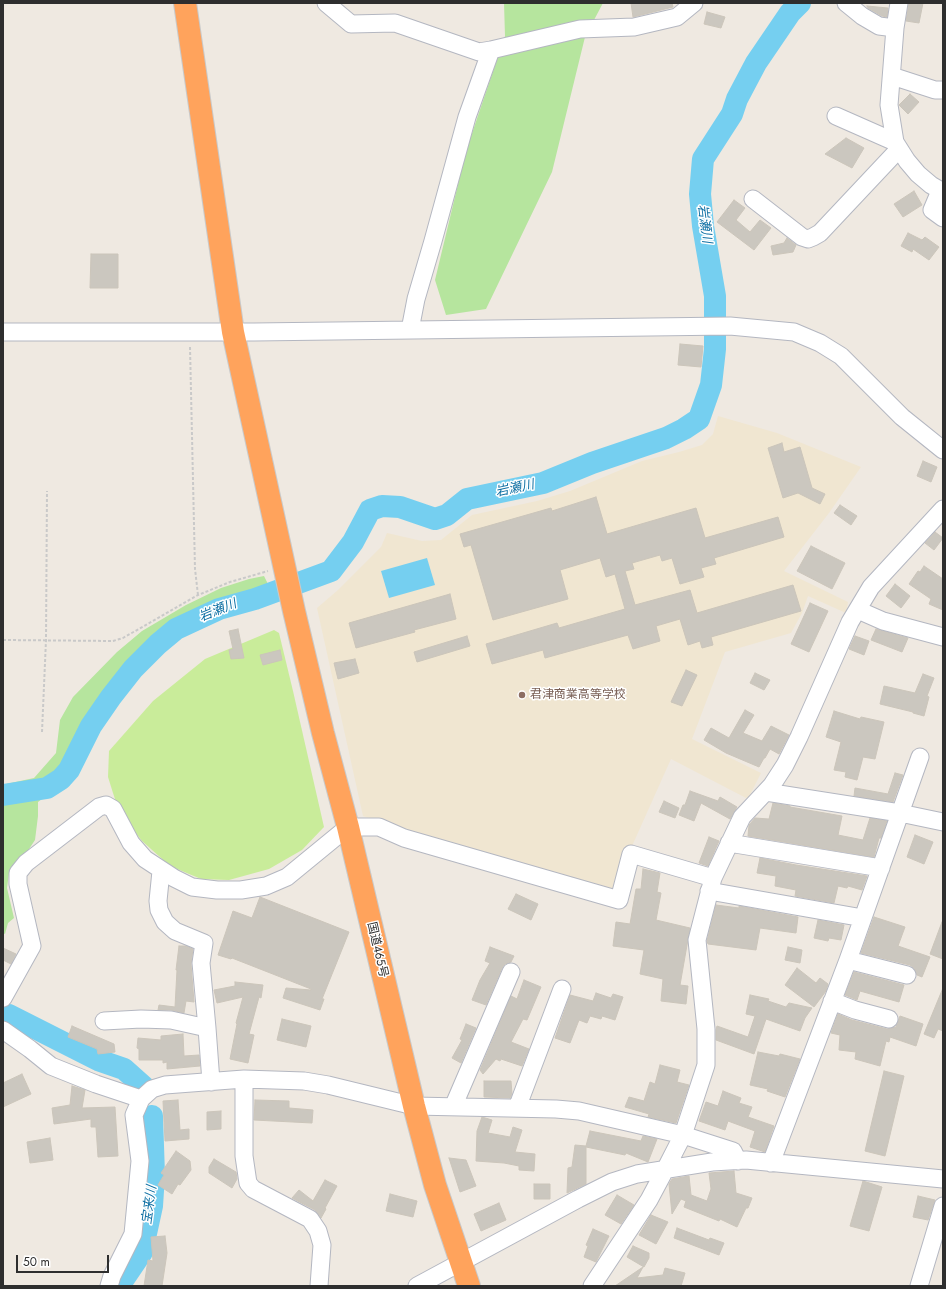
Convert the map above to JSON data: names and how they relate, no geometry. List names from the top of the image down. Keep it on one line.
{"streets":{"highway":["国道465号"]},"water":["岩瀬川","宝来川"],"places":["君津商業高等学校"],"scale_bar":"50 m"}
